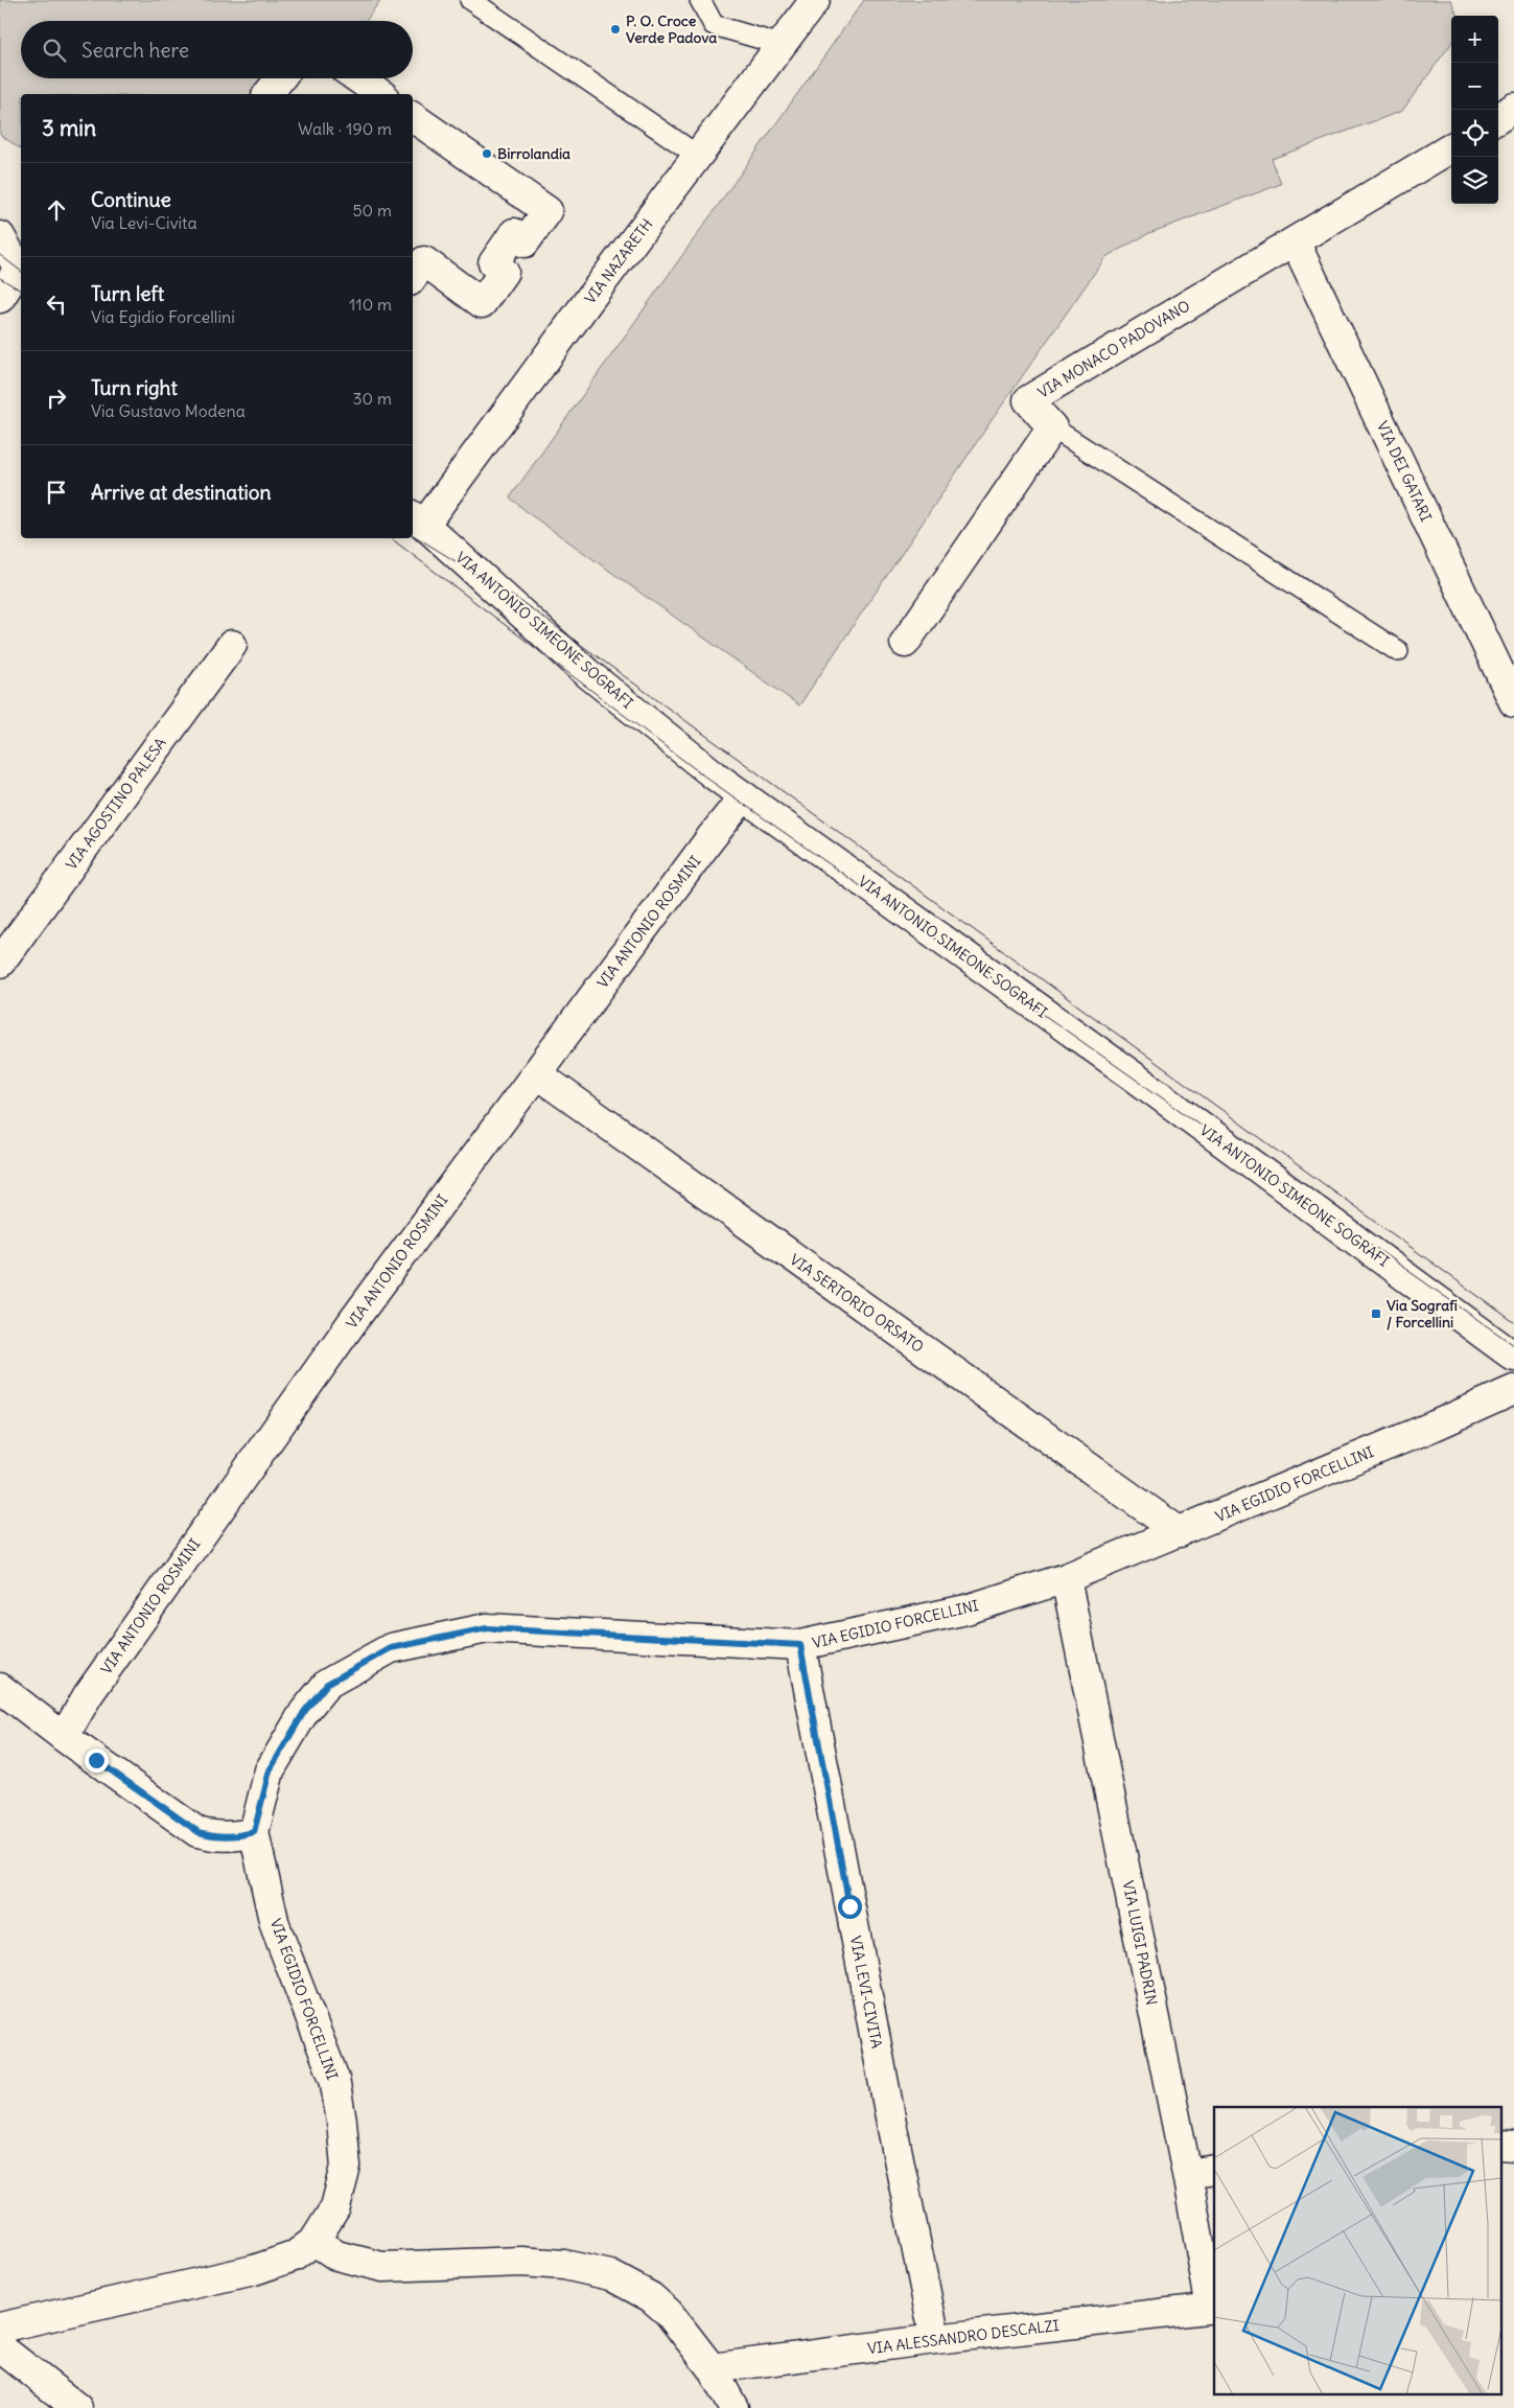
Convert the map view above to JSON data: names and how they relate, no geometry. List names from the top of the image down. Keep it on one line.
{"streets":{"street":["VIA NAZARETH","VIA MONACO PADOVANO","VIA DEI GATARI","VIA ANTONIO SIMEONE SOGRAFI","VIA AGOSTINO PALESA","VIA ANTONIO ROSMINI","VIA SERTORIO ORSATO","VIA EGIDIO FORCELLINI","VIA LUIGI PADRIN","VIA LEVI-CIVITA","VIA ALESSANDRO DESCALZI"]},"crossings":[["VIA NAZARETH","VIA ANTONIO SIMEONE SOGRAFI"],["VIA MONACO PADOVANO","VIA DEI GATARI"],["VIA ANTONIO SIMEONE SOGRAFI","VIA ANTONIO ROSMINI"],["VIA ANTONIO ROSMINI","VIA SERTORIO ORSATO"],["VIA SERTORIO ORSATO","VIA EGIDIO FORCELLINI"],["VIA EGIDIO FORCELLINI","VIA LUIGI PADRIN"],["VIA EGIDIO FORCELLINI","VIA LEVI-CIVITA"],["VIA LUIGI PADRIN","VIA ALESSANDRO DESCALZI"],["VIA LEVI-CIVITA","VIA ALESSANDRO DESCALZI"]],"places":{"other":["P. O. Croce Verde Padova","Birrolandia"],"transit":["Via Sografi / Forcellini"]},"page":{"map_buttons":["+","−"],"search":"Search here","heading":["3 min","Walk · 190 m"],"list":[["Continue","Via Levi-Civita","50 m"],["Turn left","Via Egidio Forcellini","110 m"],["Turn right","Via Gustavo Modena","30 m"],"Arrive at destination"]}}
